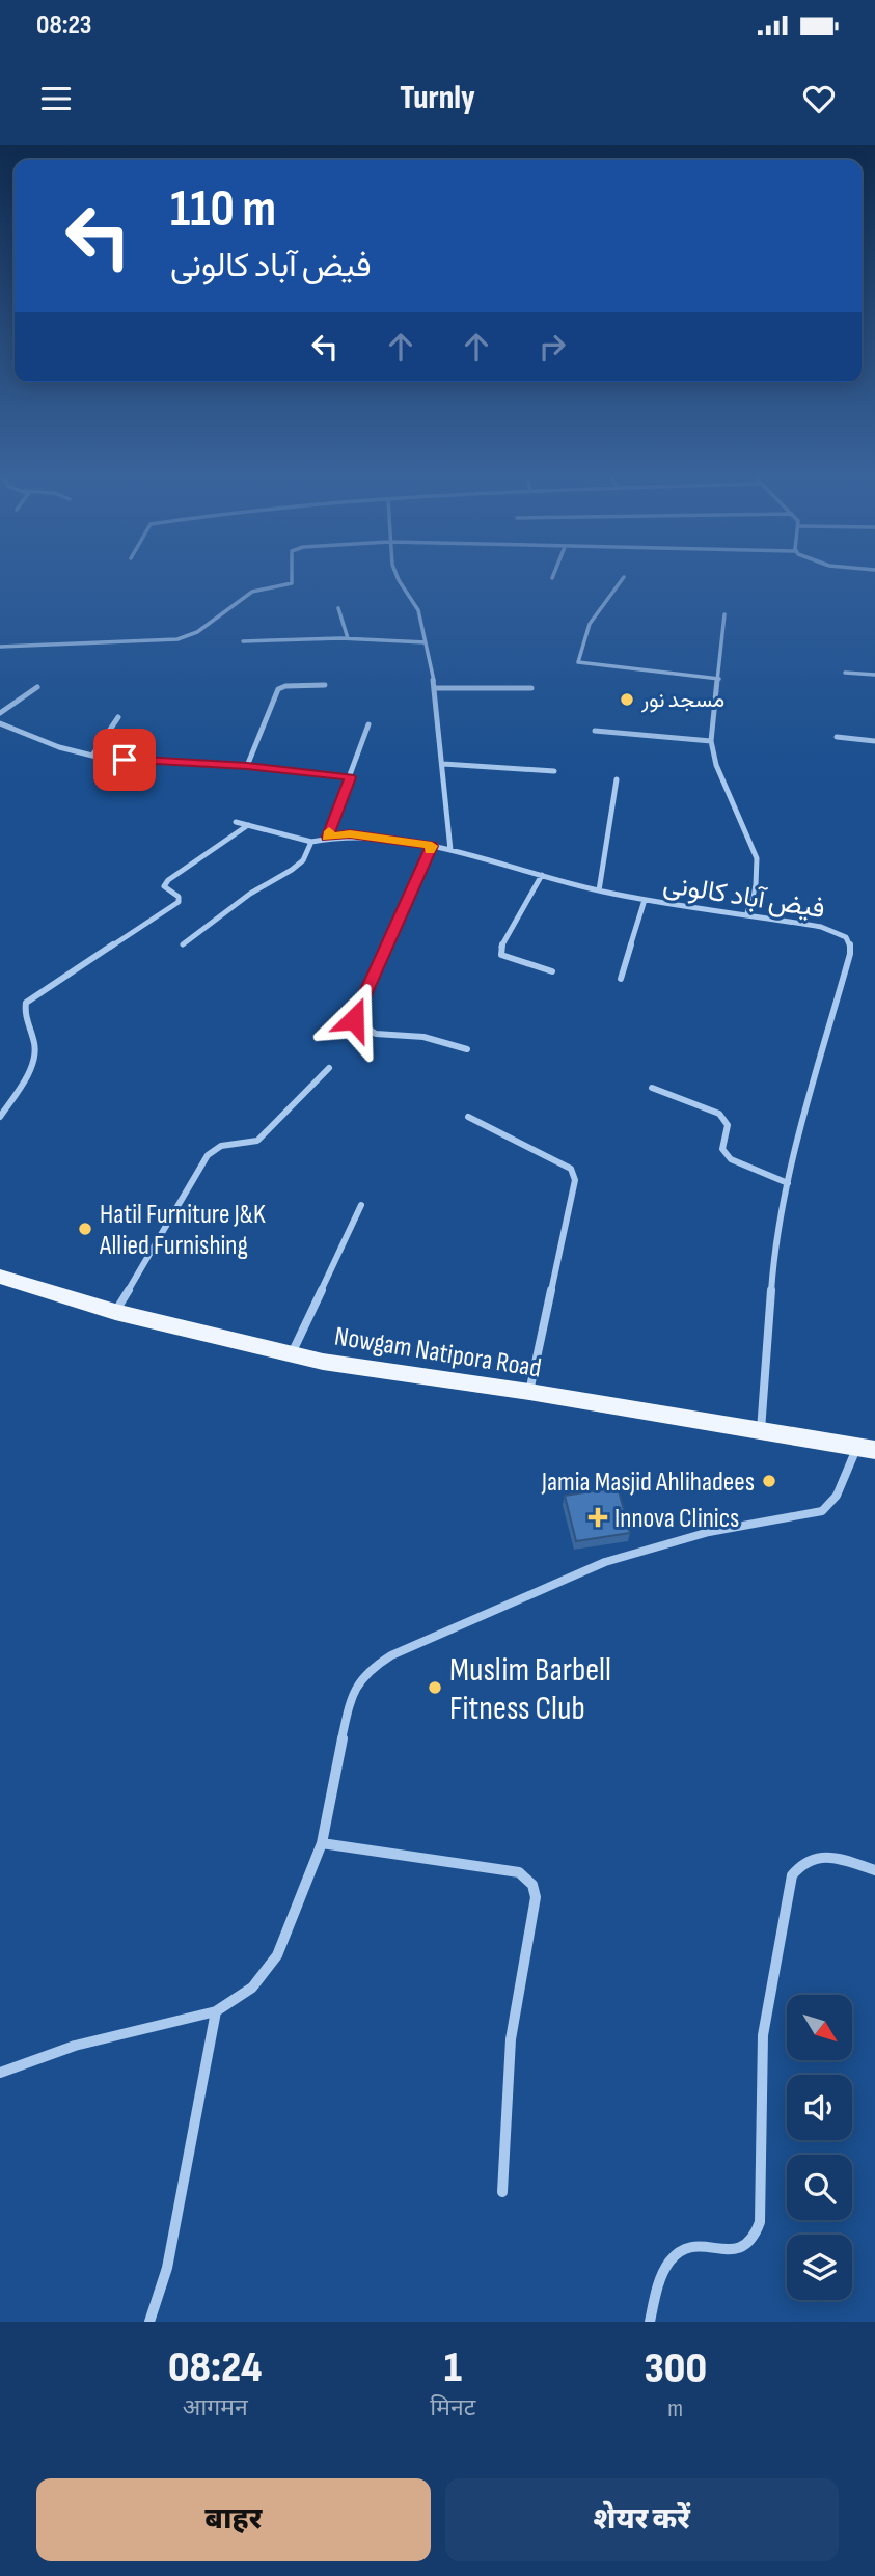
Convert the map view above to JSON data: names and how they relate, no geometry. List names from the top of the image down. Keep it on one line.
{"streets":{"main road":["Nowgam Natipora Road"],"street":["فیض آباد کالونی"]},"crossings":[["فیض آباد کالونی","Nowgam Natipora Road"]],"places":{"other":["مسجد نور","Hatil Furniture J&K Allied Furnishing","Jamia Masjid Ahlihadees","Muslim Barbell Fitness Club"],"health":["Innova Clinics"]},"north":"bottom right","page":{"status":"08:23","header":"Turnly","turn":["110 m","فیض آباد کالونی"],"eta":["08:24","आगमन","1","मिनट","300","m"],"buttons":["बाहर","शेयर करें"]}}
